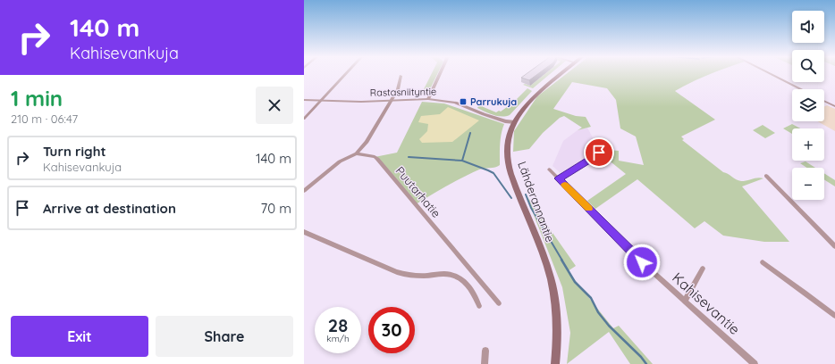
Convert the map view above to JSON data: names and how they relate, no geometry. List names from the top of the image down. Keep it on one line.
{"streets":{"main road":["Lähderannantie"],"street":["Rastasniityntie","Puutarhatie","Kahisevantie"]},"crossings":[["Rastasniityntie","Lähderannantie"]],"places":{"transit":["Parrukuja"]},"page":{"turn":["140 m","Kahisevankuja"],"map_buttons":["+","−"],"heading":["1 min","210 m · 06:47"],"list":[{"name":"Turn right","note":"Kahisevankuja","value":"140 m"},{"name":"Arrive at destination","value":"70 m"}],"speed":"28 km/h","limit":"30","buttons":["Exit","Share"]}}
